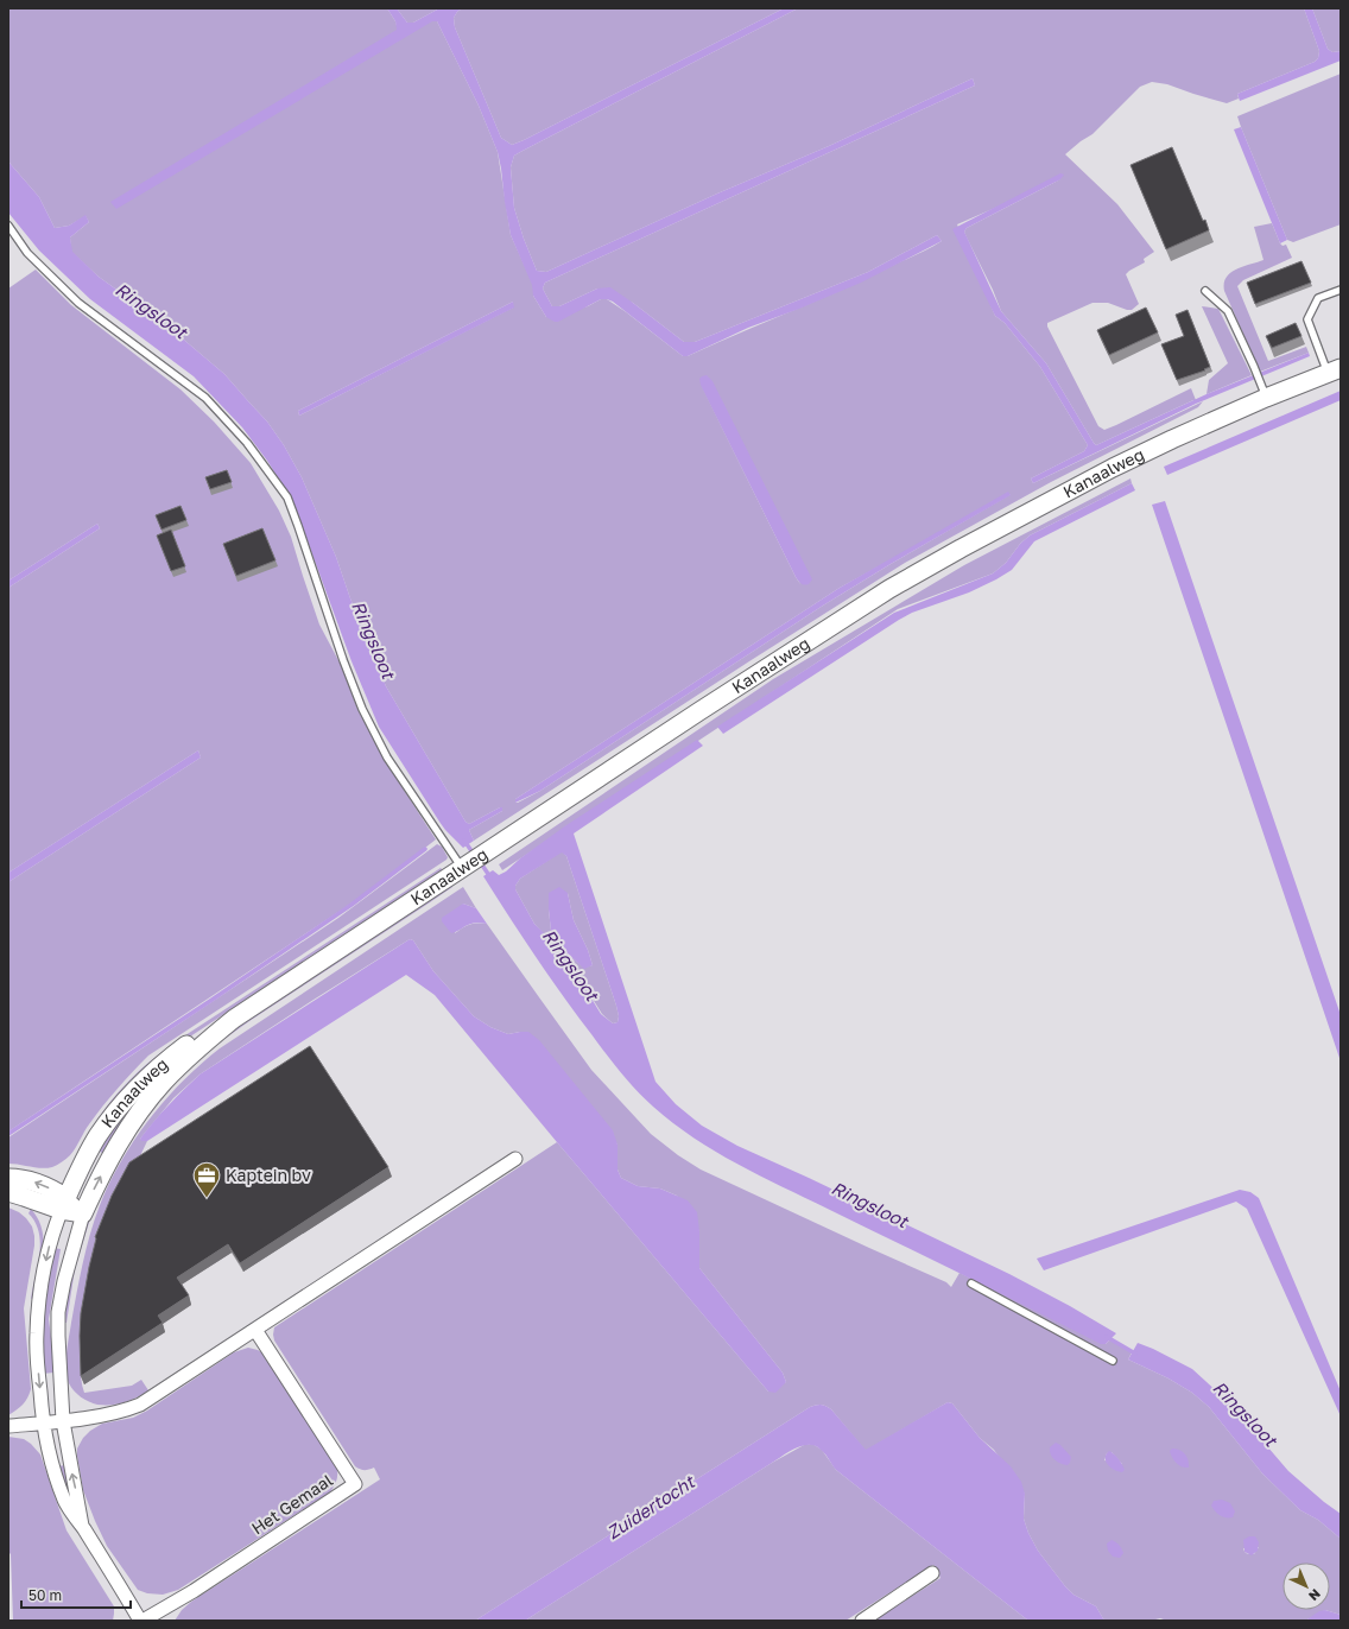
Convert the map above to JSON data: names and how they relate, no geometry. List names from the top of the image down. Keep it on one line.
{"streets":{"street":["Kanaalweg","Het Gemaal"]},"water":["Ringsloot","Zuidertocht"],"places":{"office":["Kaptein bv"]},"scale_bar":"50 m","north":"bottom right"}
